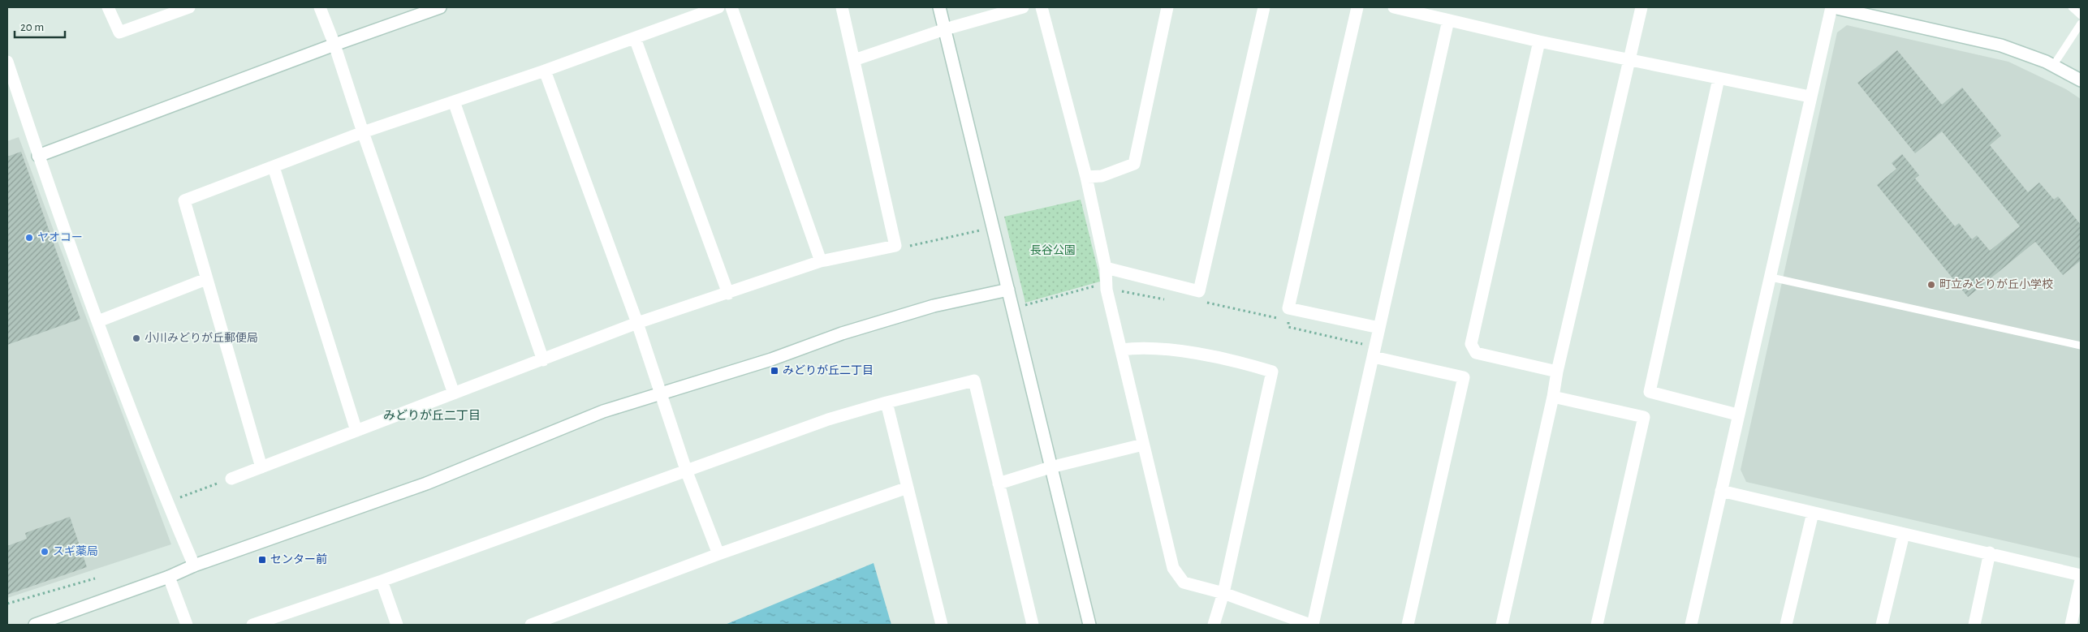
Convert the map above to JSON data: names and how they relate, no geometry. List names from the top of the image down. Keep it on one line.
{"districts":["みどりが丘二丁目"],"parks":["長谷公園"],"places":{"other":["ヤオコー","町立みどりが丘小学校","小川みどりが丘郵便局","スギ薬局"],"transit":["みどりが丘二丁目","センター前"]},"scale_bar":"20 m"}
